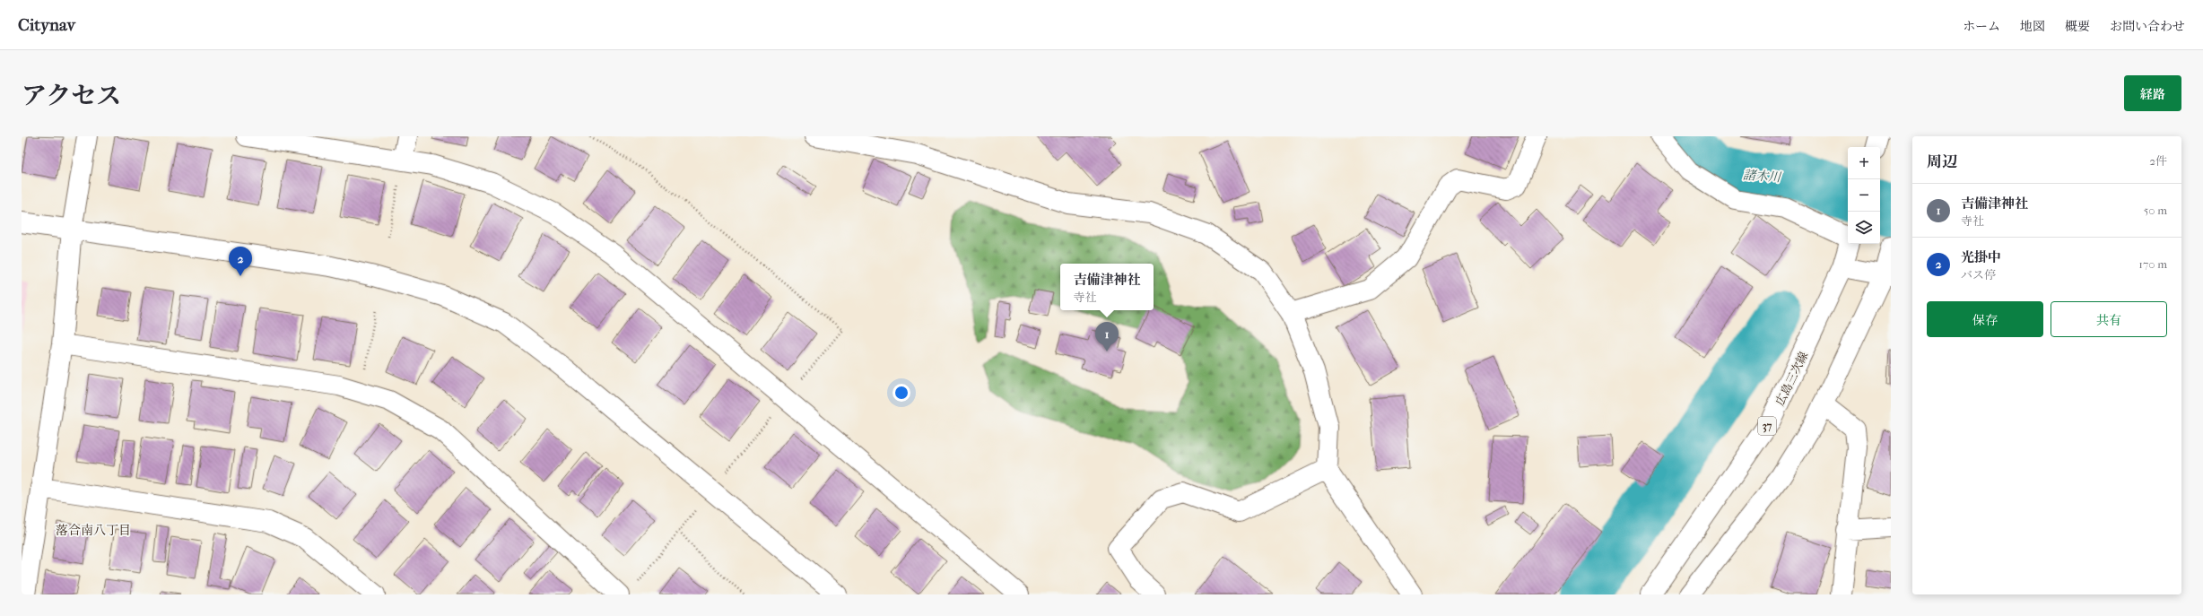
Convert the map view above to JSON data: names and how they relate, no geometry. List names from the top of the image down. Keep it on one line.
{"streets":{"street":["広島三次線","37"]},"districts":["落合南八丁目"],"water":["諸木川"],"page":{"header":"Citynav","nav":["ホーム","地図","概要","お問い合わせ"],"title":"アクセス","buttons":["経路",["保存","共有"]],"heading":["周辺","2件"],"map_buttons":["+","−"],"list":[{"mark":"1","name":"吉備津神社","note":"寺社","value":"50 m"},{"mark":"2","name":"光掛中","note":"バス停","value":"170 m"}],"pins":["2","1"],"popup":["吉備津神社","寺社"]}}
